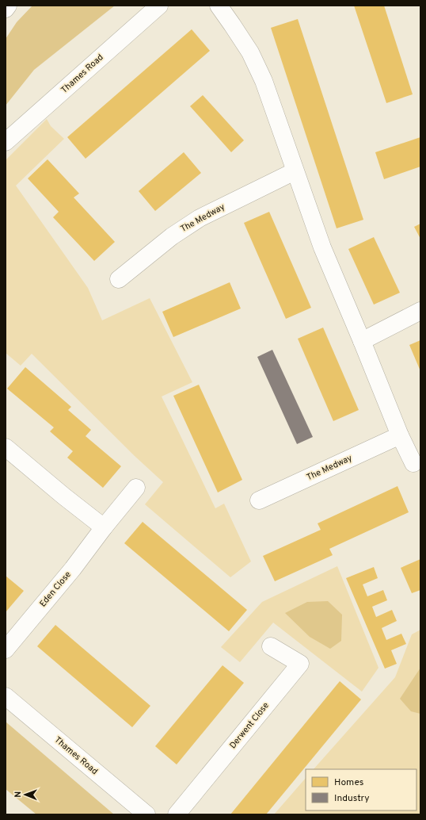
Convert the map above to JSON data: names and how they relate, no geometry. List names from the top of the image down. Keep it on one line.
{"streets":{"street":["Thames Road","The Medway","Eden Close","Derwent Close"]},"legend":["Homes","Industry"],"north":"left"}
